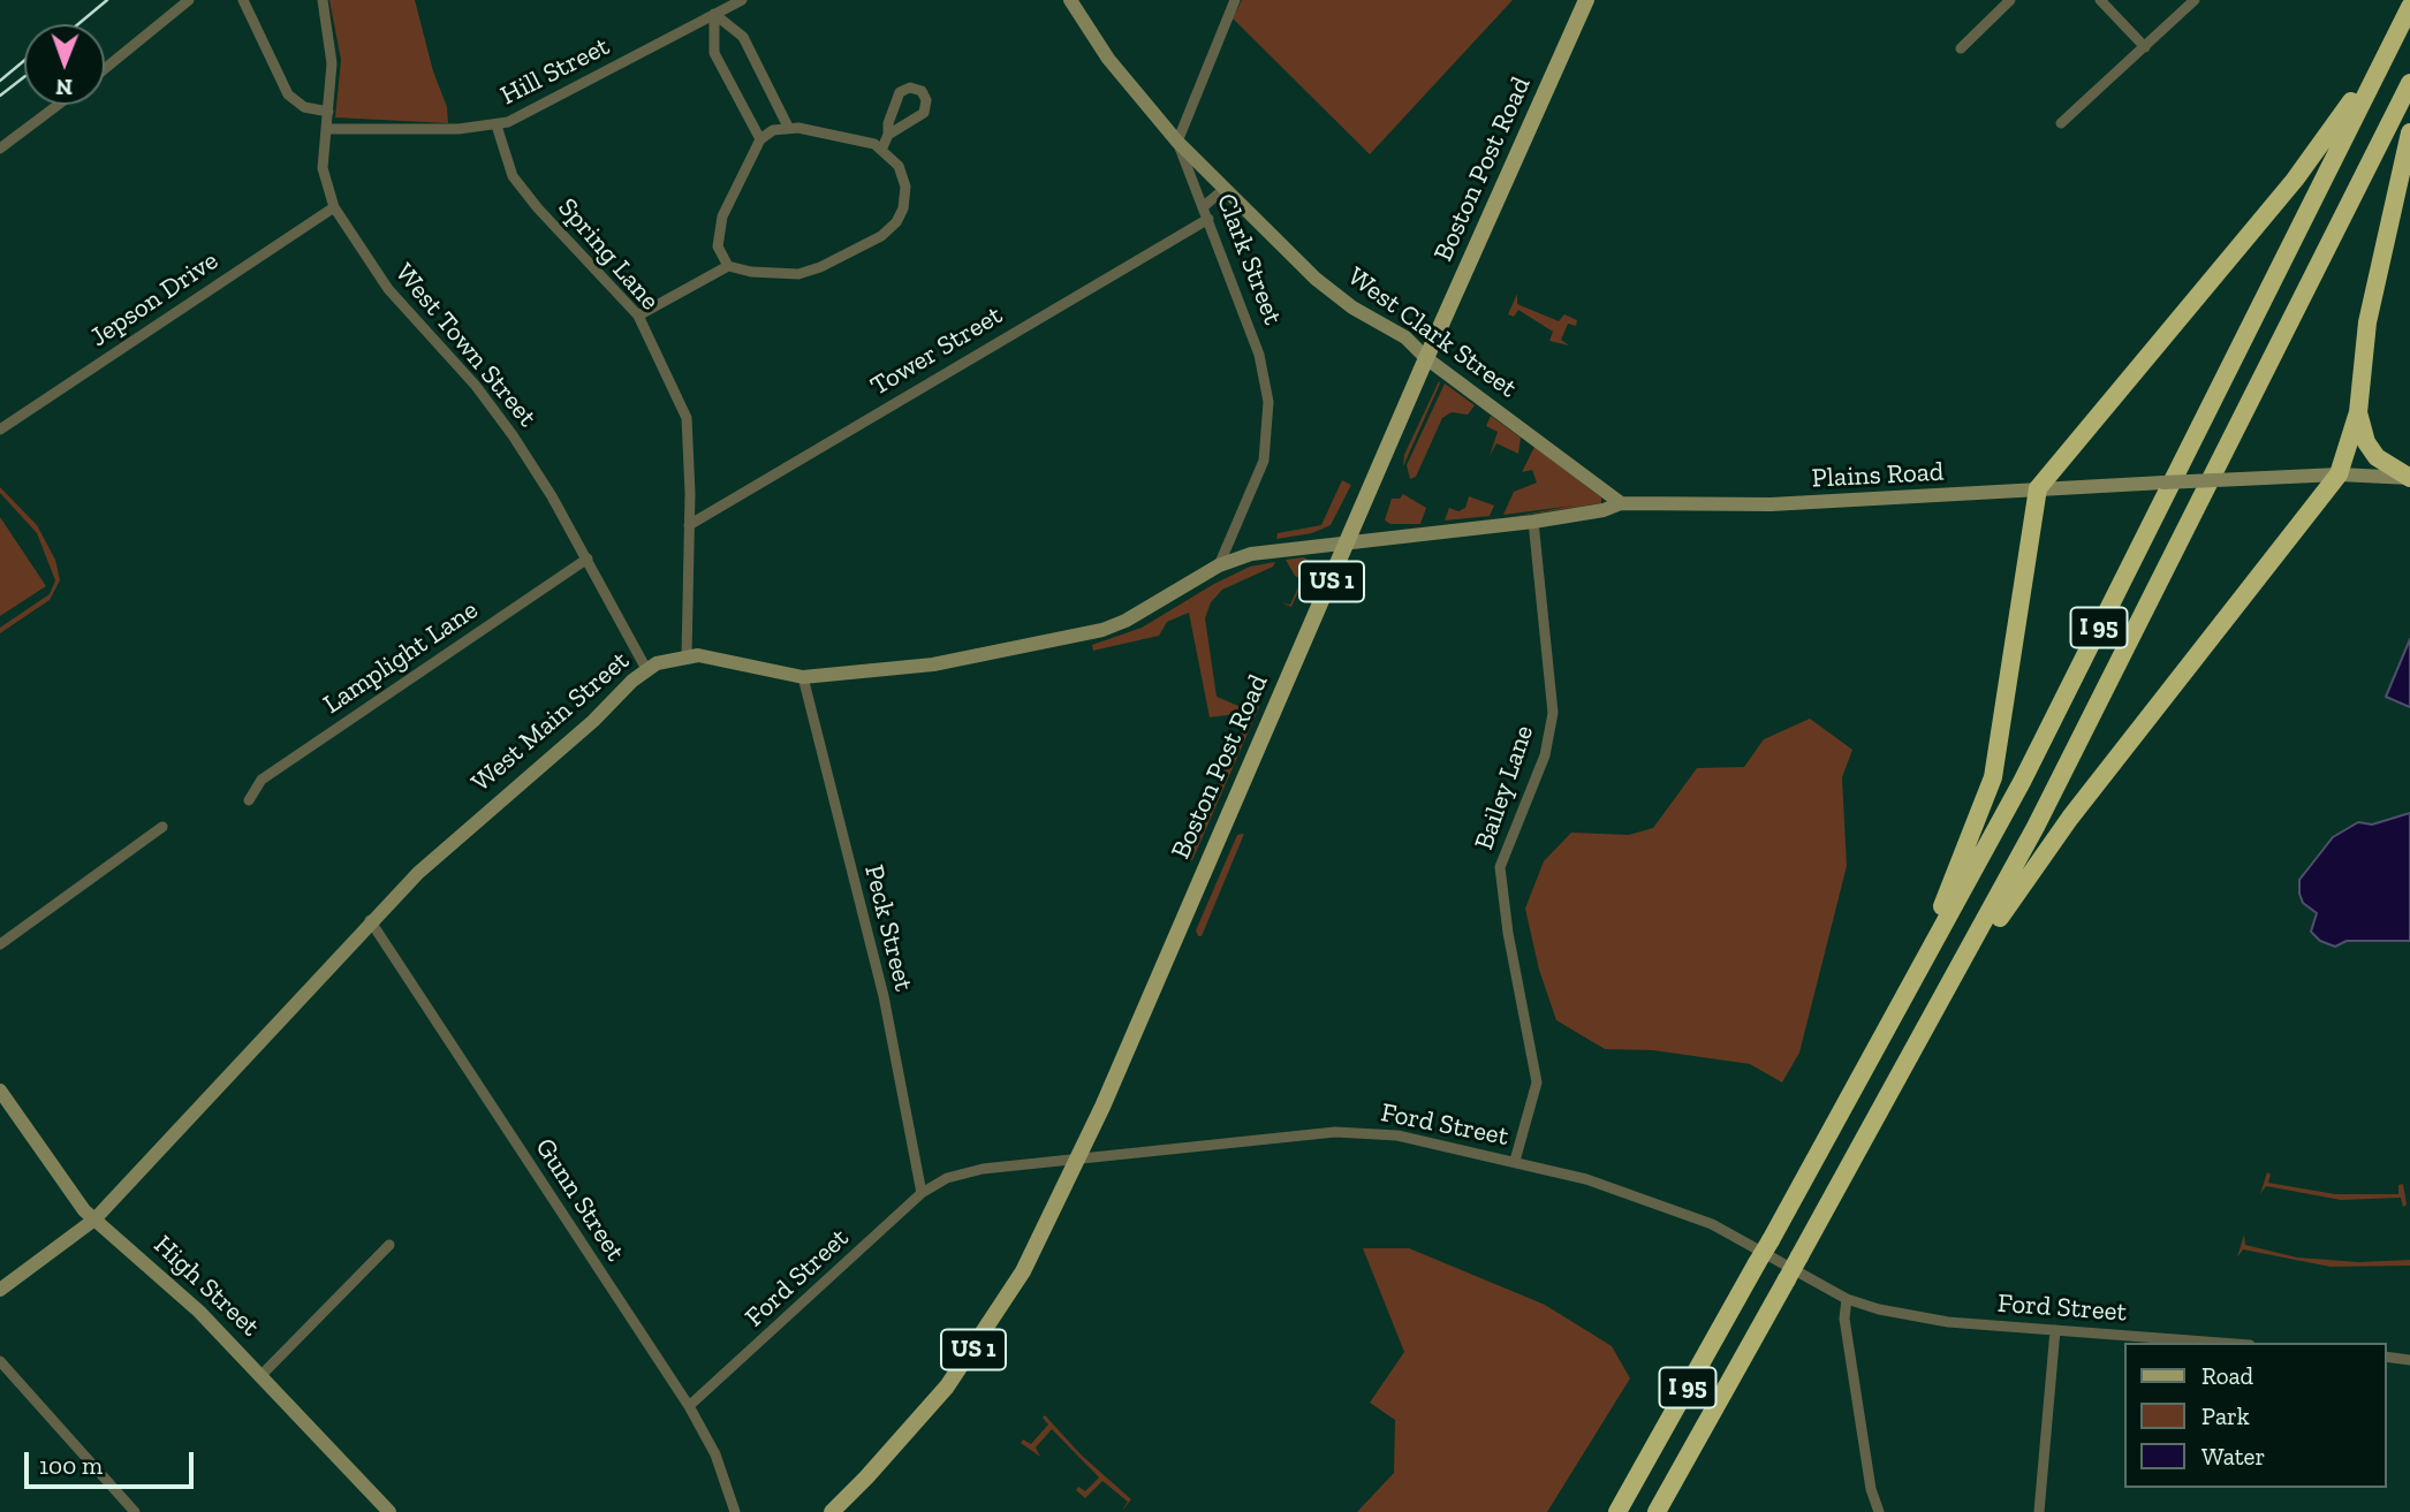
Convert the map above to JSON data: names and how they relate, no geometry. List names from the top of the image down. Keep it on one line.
{"streets":{"highway":["I 95"],"main road":["Boston Post Road","Clark Street","West Clark Street","Plains Road","US 1","West Main Street","High Street"],"street":["Hill Street","Spring Lane","Jepson Drive","West Town Street","Tower Street","Lamplight Lane","Bailey Lane","Peck Street","Ford Street","Gunn Street"]},"crossings":[["Hill Street","Spring Lane"],["Hill Street","West Town Street"],["Boston Post Road","West Clark Street"],["Boston Post Road","Plains Road"],["Boston Post Road","West Main Street"],["Boston Post Road","Ford Street"],["Spring Lane","Tower Street"],["Spring Lane","West Main Street"],["Clark Street","West Clark Street"],["Clark Street","Tower Street"],["Clark Street","West Main Street"],["Jepson Drive","West Town Street"],["West Clark Street","Plains Road"],["West Town Street","Lamplight Lane"],["West Town Street","West Main Street"],["Plains Road","West Main Street"],["Plains Road","Bailey Lane"],["West Main Street","Peck Street"],["West Main Street","Gunn Street"],["West Main Street","High Street"],["Bailey Lane","Ford Street"],["Peck Street","Ford Street"],["Ford Street","Gunn Street"]],"legend":["Road","Park","Water"],"scale_bar":"100 m","north":"bottom"}
